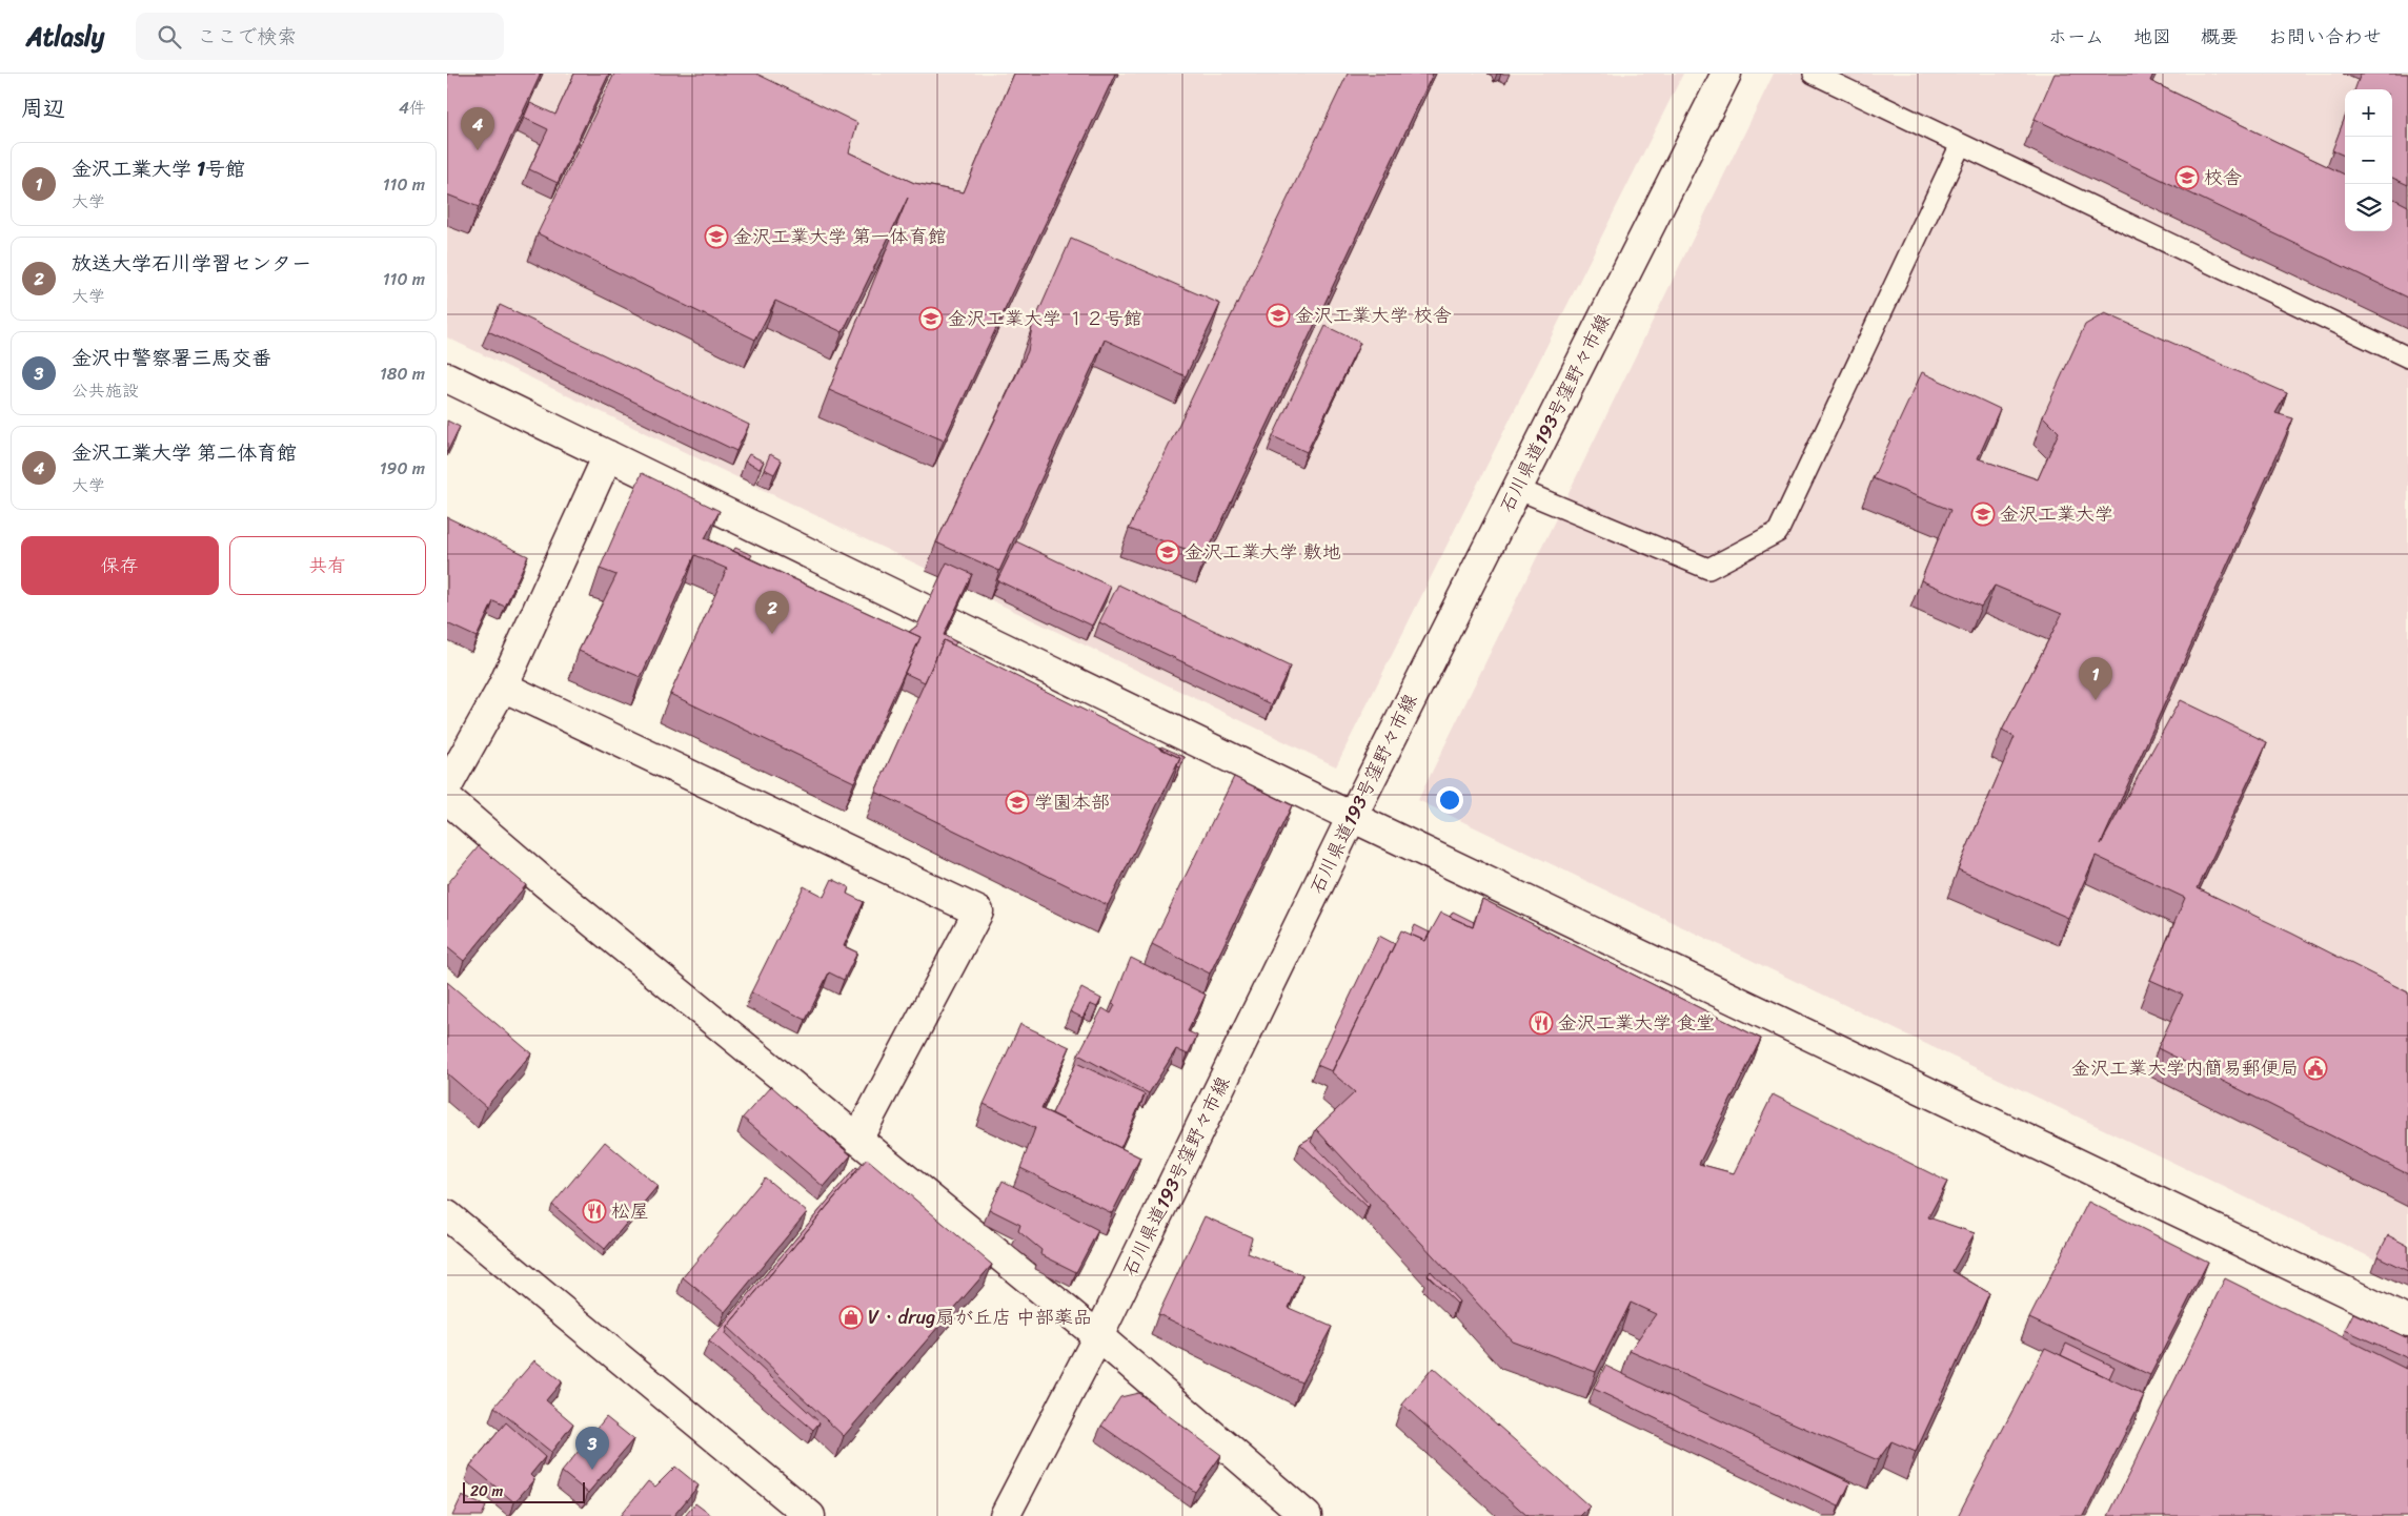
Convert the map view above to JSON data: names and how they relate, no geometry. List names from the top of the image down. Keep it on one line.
{"streets":{"street":["石川県道193号窪野々市線"]},"places":{"school or university":["校舎","金沢工業大学 第一体育館","金沢工業大学 校舎","金沢工業大学 １２号館","金沢工業大学","金沢工業大学 敷地","学園本部"],"restaurant":["金沢工業大学 食堂","松屋"],"public building":["金沢工業大学内簡易郵便局"],"shop":["V・drug扇が丘店 中部薬品"]},"scale_bar":"20 m","page":{"header":"Atlasly","search":"ここで検索","nav":["ホーム","地図","概要","お問い合わせ"],"heading":["周辺","4件"],"map_buttons":["+","−"],"pins":["4","2","1","3"],"list":[{"mark":"1","name":"金沢工業大学 1号館","note":"大学","value":"110 m"},{"mark":"2","name":"放送大学石川学習センター","note":"大学","value":"110 m"},{"mark":"3","name":"金沢中警察署三馬交番","note":"公共施設","value":"180 m"},{"mark":"4","name":"金沢工業大学 第二体育館","note":"大学","value":"190 m"}],"buttons":["保存","共有"],"scale":"20 m"}}
